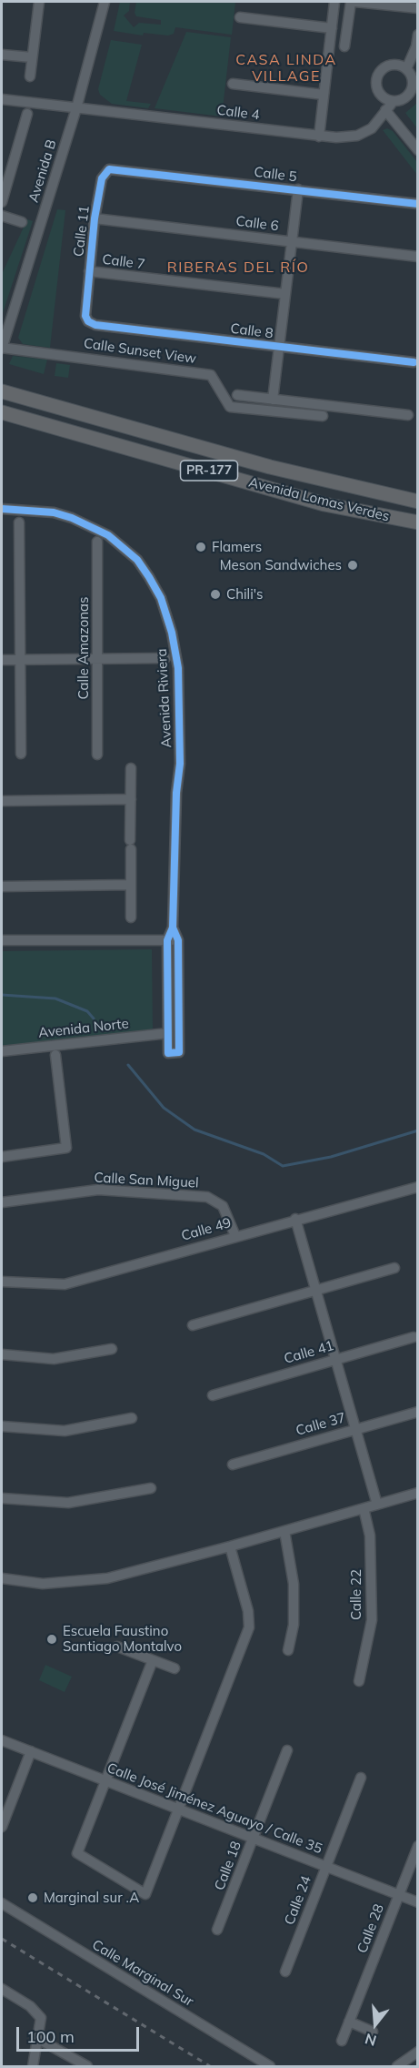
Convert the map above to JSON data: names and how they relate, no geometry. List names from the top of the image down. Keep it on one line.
{"streets":{"highway":["PR-177","Avenida Lomas Verdes"],"street":["Calle 4","Avenida B","Calle 5","Calle 6","Calle 11","Calle 7","Calle 8","Calle Sunset View","Calle Amazonas","Avenida Riviera","Avenida Norte","Calle San Miguel","Calle 49","Calle 41","Calle 37","Calle 22","Calle José Jiménez Aguayo / Calle 35","Calle 18","Calle 24","Calle 28","Calle Marginal Sur"]},"crossings":[["Calle 4","Avenida B"],["Avenida B","Calle Sunset View"],["Calle 5","Calle 11"],["Calle 6","Calle 11"],["Calle 11","Calle 7"],["Calle 11","Calle 8"],["Avenida Riviera","Avenida Norte"],["Calle San Miguel","Calle 49"],["Calle José Jiménez Aguayo / Calle 35","Calle 18"],["Calle José Jiménez Aguayo / Calle 35","Calle 24"],["Calle José Jiménez Aguayo / Calle 35","Calle 28"]],"districts":["CASA LINDA VILLAGE","RIBERAS DEL RÍO"],"places":["Flamers","Meson Sandwiches","Chili's","Escuela Faustino Santiago Montalvo","Marginal sur .A"],"scale_bar":"100 m","north":"bottom"}
